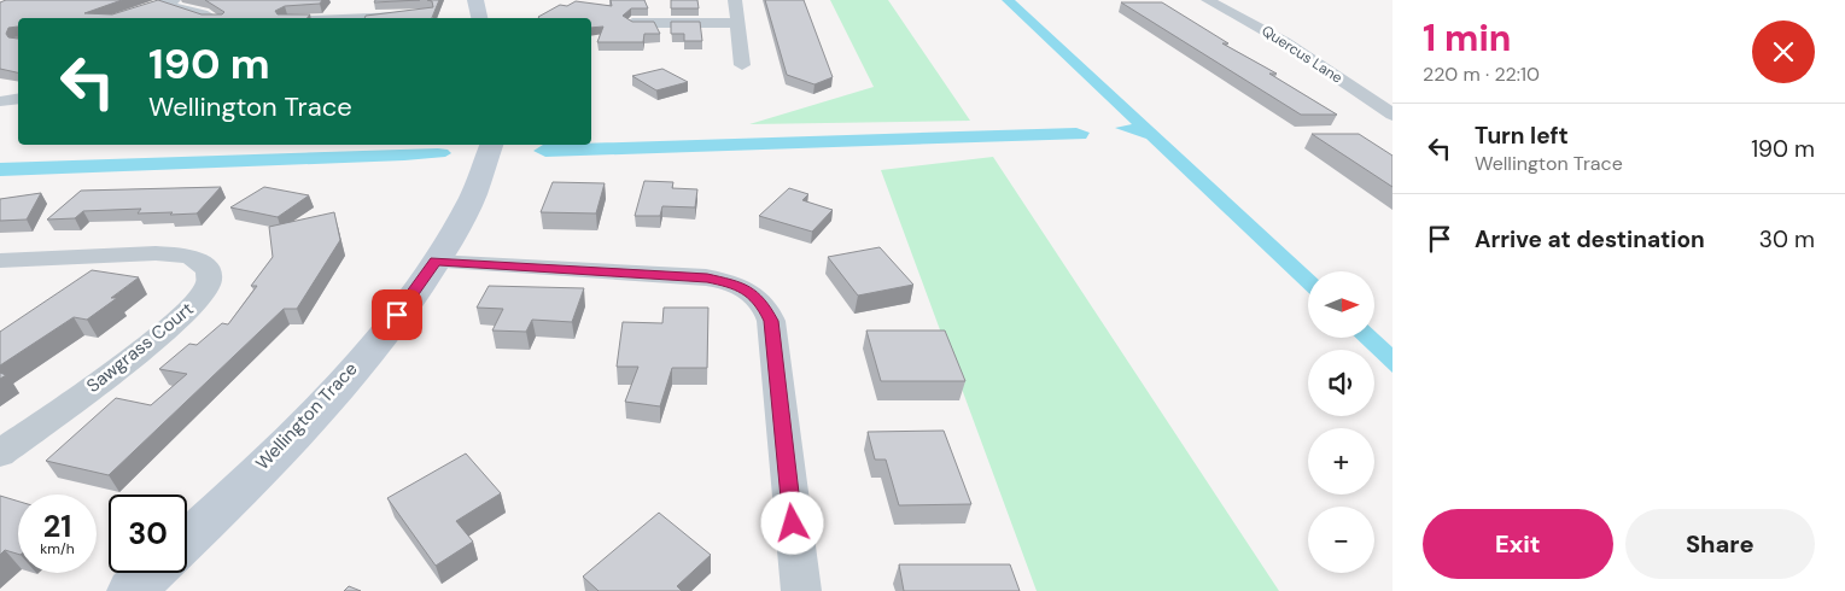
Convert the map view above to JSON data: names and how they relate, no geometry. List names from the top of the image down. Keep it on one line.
{"streets":{"street":["Quercus Lane","Sawgrass Court","Wellington Trace"]},"north":"right","page":{"heading":["1 min","220 m · 22:10"],"turn":["190 m","Wellington Trace"],"list":[{"name":"Turn left","note":"Wellington Trace","value":"190 m"},{"name":"Arrive at destination","value":"30 m"}],"map_buttons":["+","−"],"speed":"21 km/h","limit":"30","buttons":["Exit","Share"]}}
